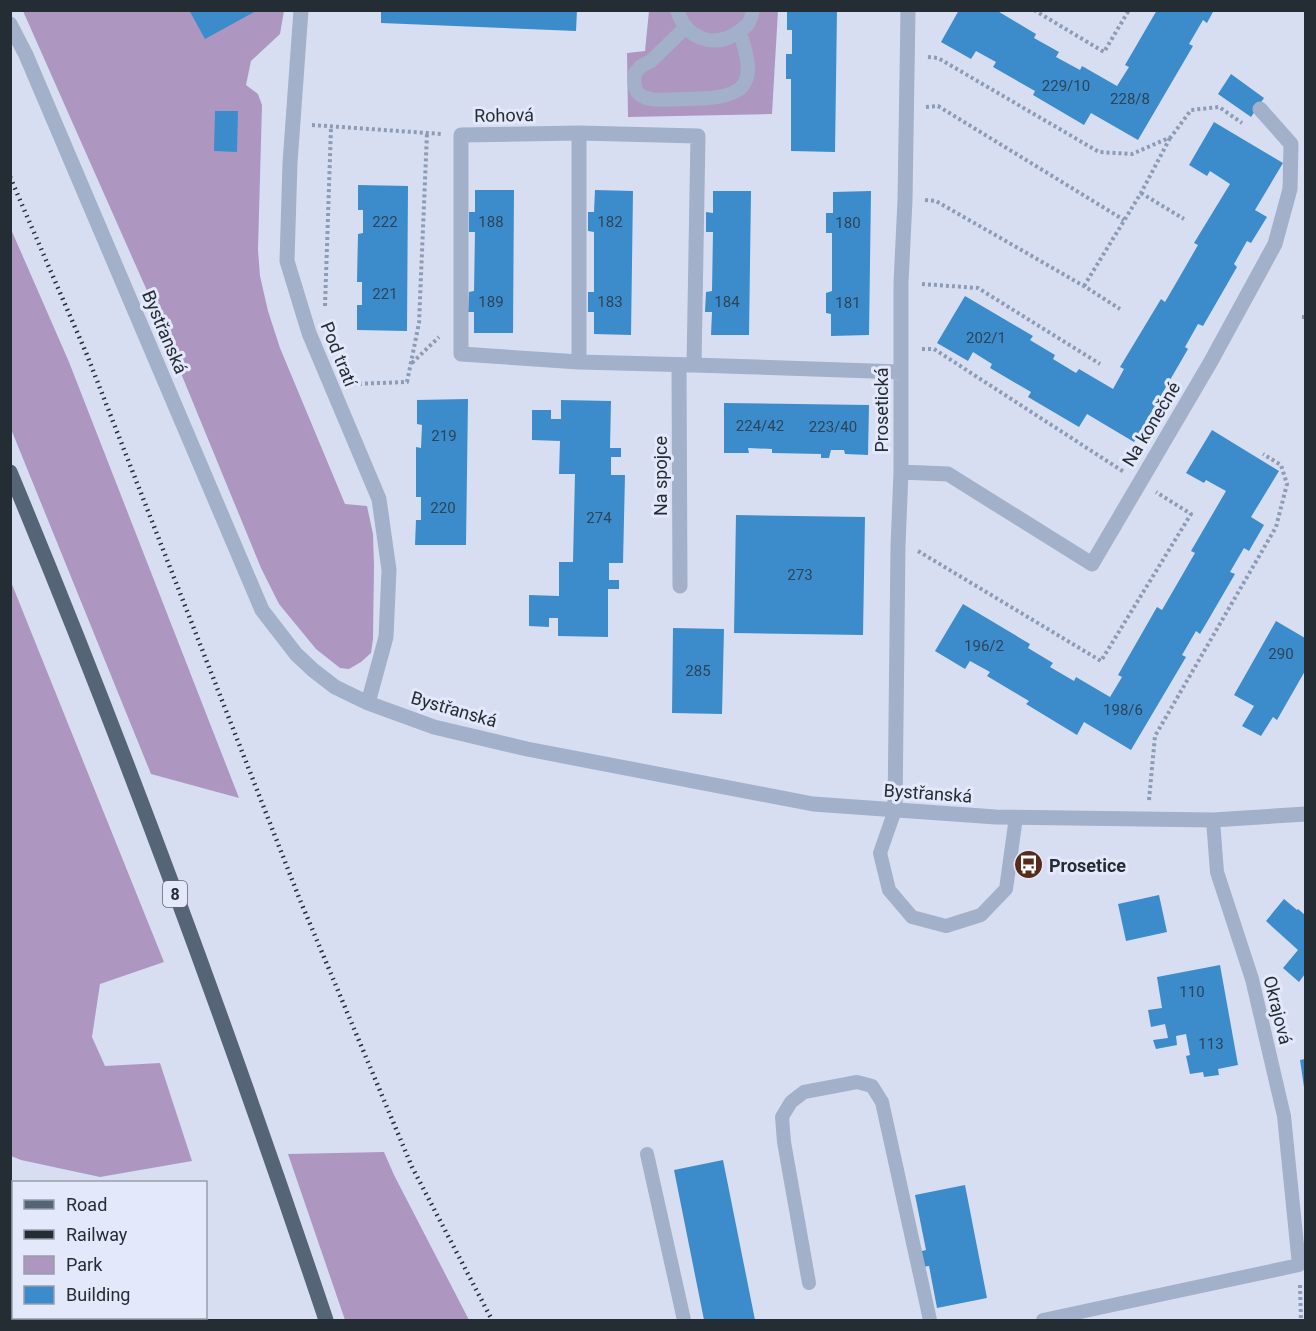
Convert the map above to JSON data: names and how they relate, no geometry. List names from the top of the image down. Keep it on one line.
{"streets":{"main road":["8"],"street":["Rohová","Bystřanská","Pod tratí","Prosetická","Na konečné","Na spojce"],"lane":["Okrajová"]},"crossings":[["Rohová","Prosetická"],["Rohová","Na spojce"],["Bystřanská","Pod tratí"],["Bystřanská","Prosetická"],["Bystřanská","Okrajová"],["Prosetická","Na konečné"]],"places":{"bus stop":["Prosetice"]},"house_numbers":["229/10","228/8","222","188","182","180","221","189","183","184","181","202/1","224/42","223/40","219","220","274","273","196/2","290","285","198/6","110","113"],"legend":["Road","Railway","Park","Building"]}
